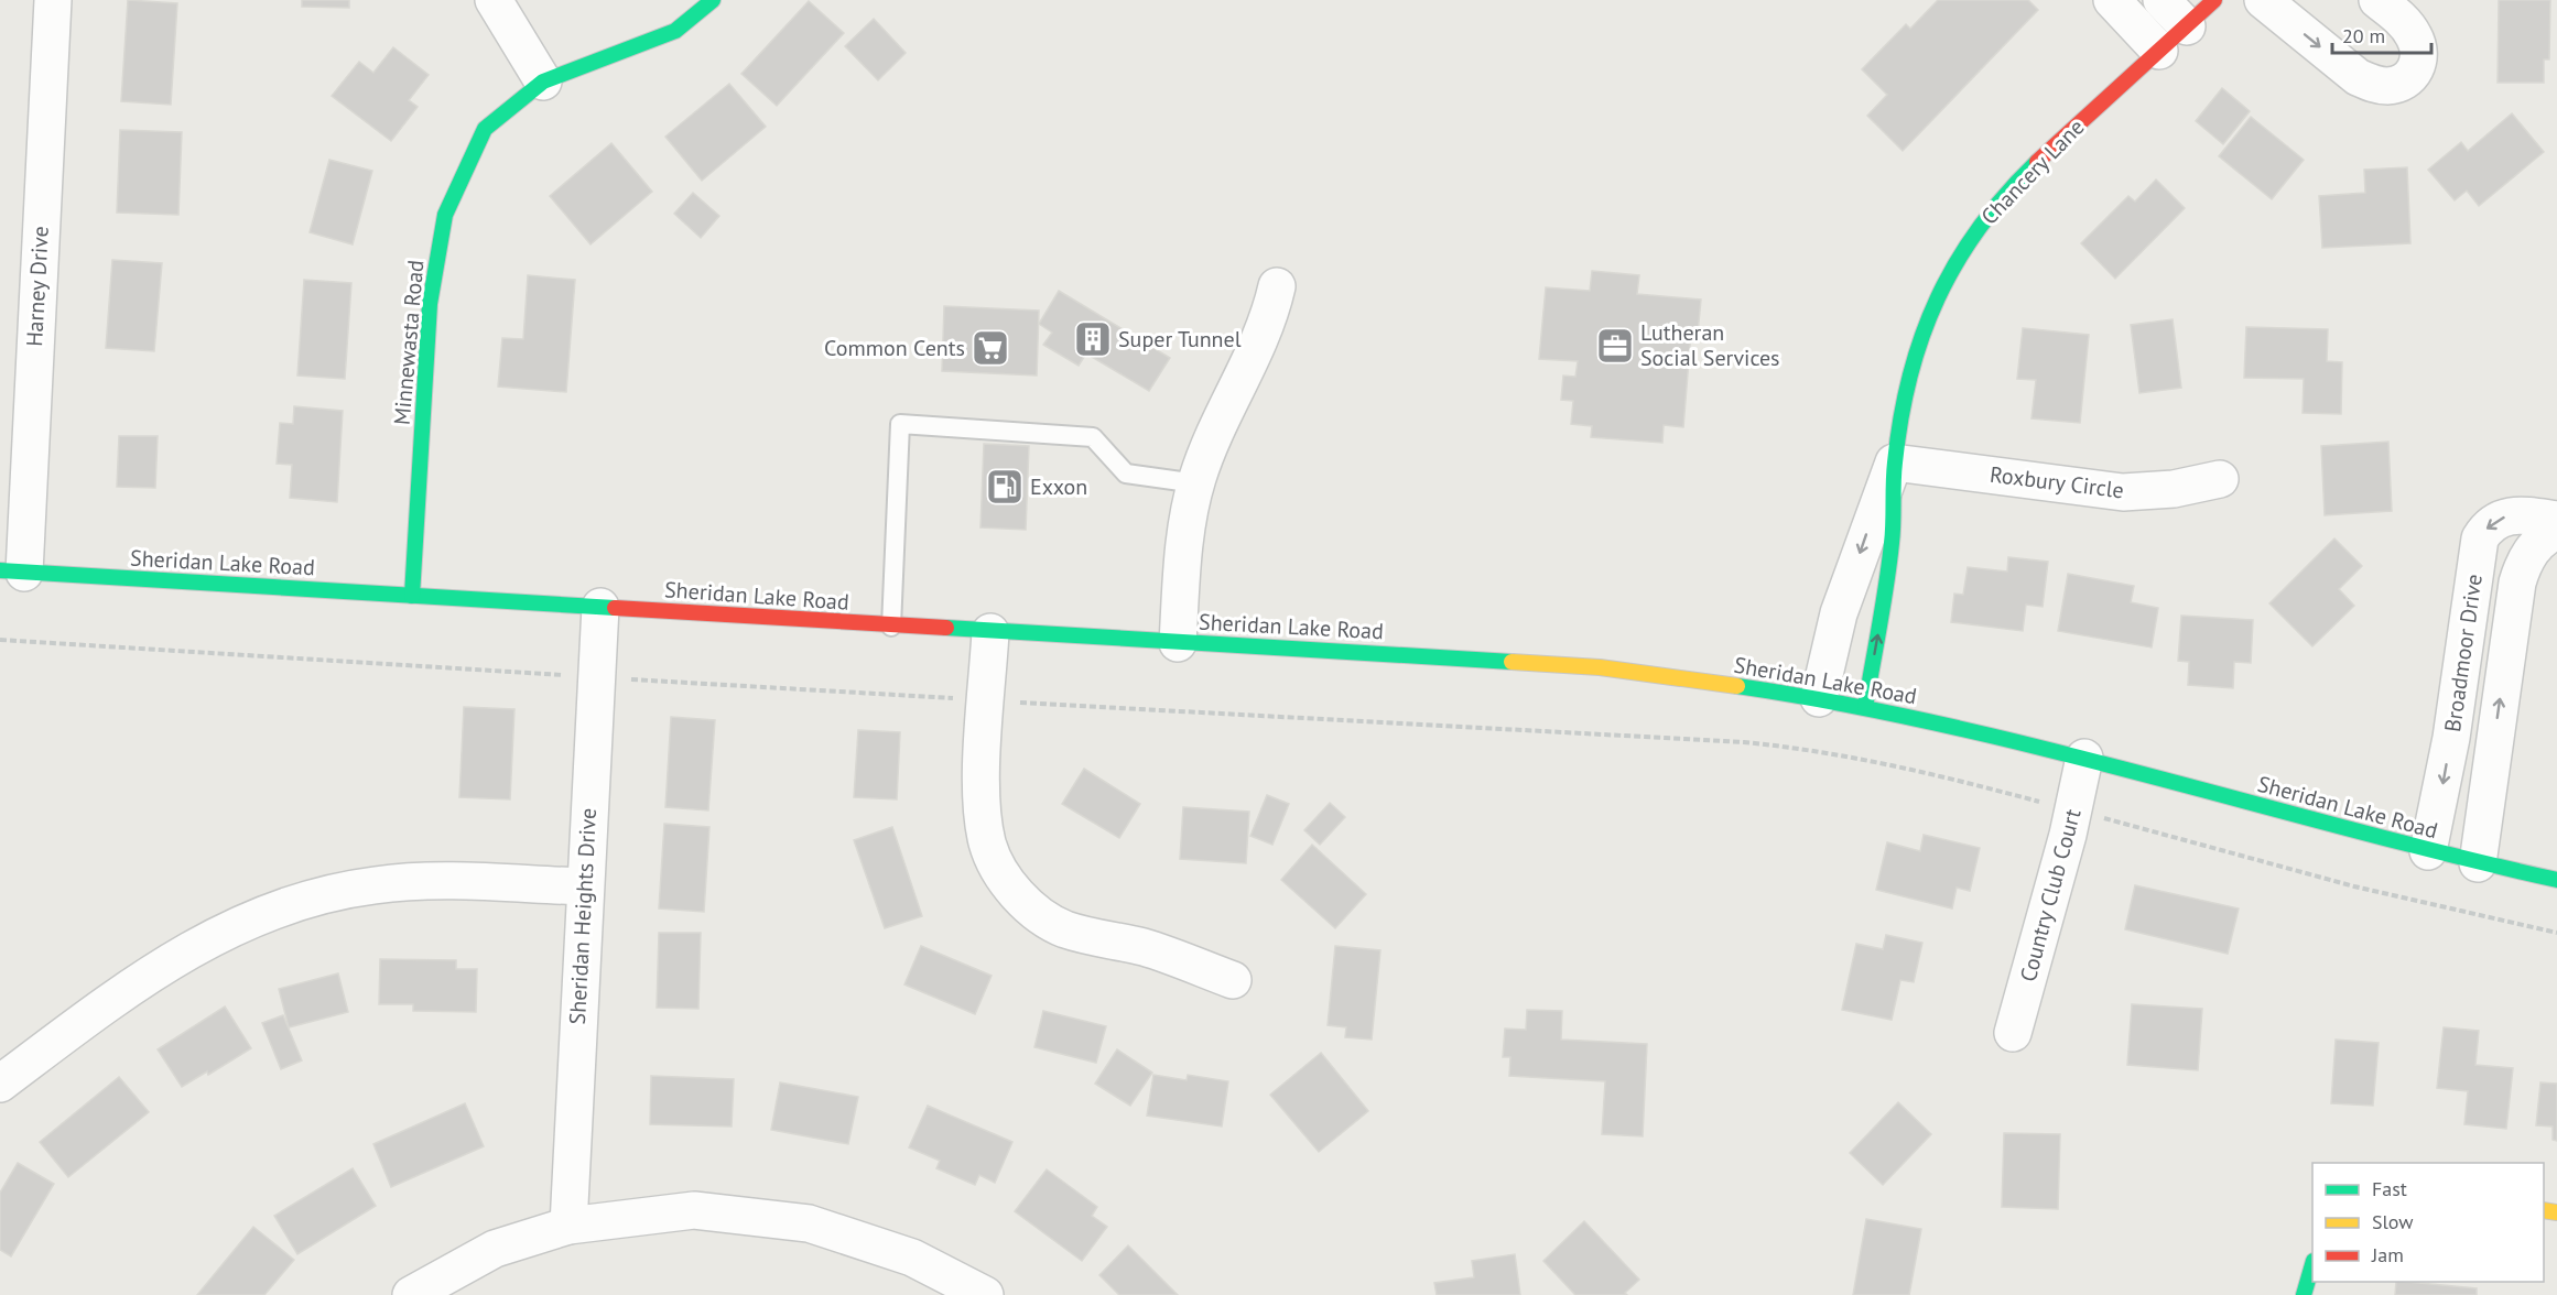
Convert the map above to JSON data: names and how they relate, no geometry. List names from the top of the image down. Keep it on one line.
{"streets":{"main road":["Chancery Lane","Minnewasta Road","Sheridan Lake Road"],"street":["Harney Drive","Roxbury Circle","Broadmoor Drive","Country Club Court","Sheridan Heights Drive"]},"crossings":[["Chancery Lane","Roxbury Circle"],["Chancery Lane","Sheridan Lake Road"],["Harney Drive","Sheridan Lake Road"],["Minnewasta Road","Sheridan Lake Road"],["Sheridan Lake Road","Broadmoor Drive"],["Sheridan Lake Road","Country Club Court"],["Sheridan Lake Road","Sheridan Heights Drive"]],"places":{"building":["Super Tunnel"],"office":["Lutheran Social Services"],"supermarket":["Common Cents"],"fuel station":["Exxon"]},"legend":["Fast","Slow","Jam"],"scale_bar":"20 m"}
